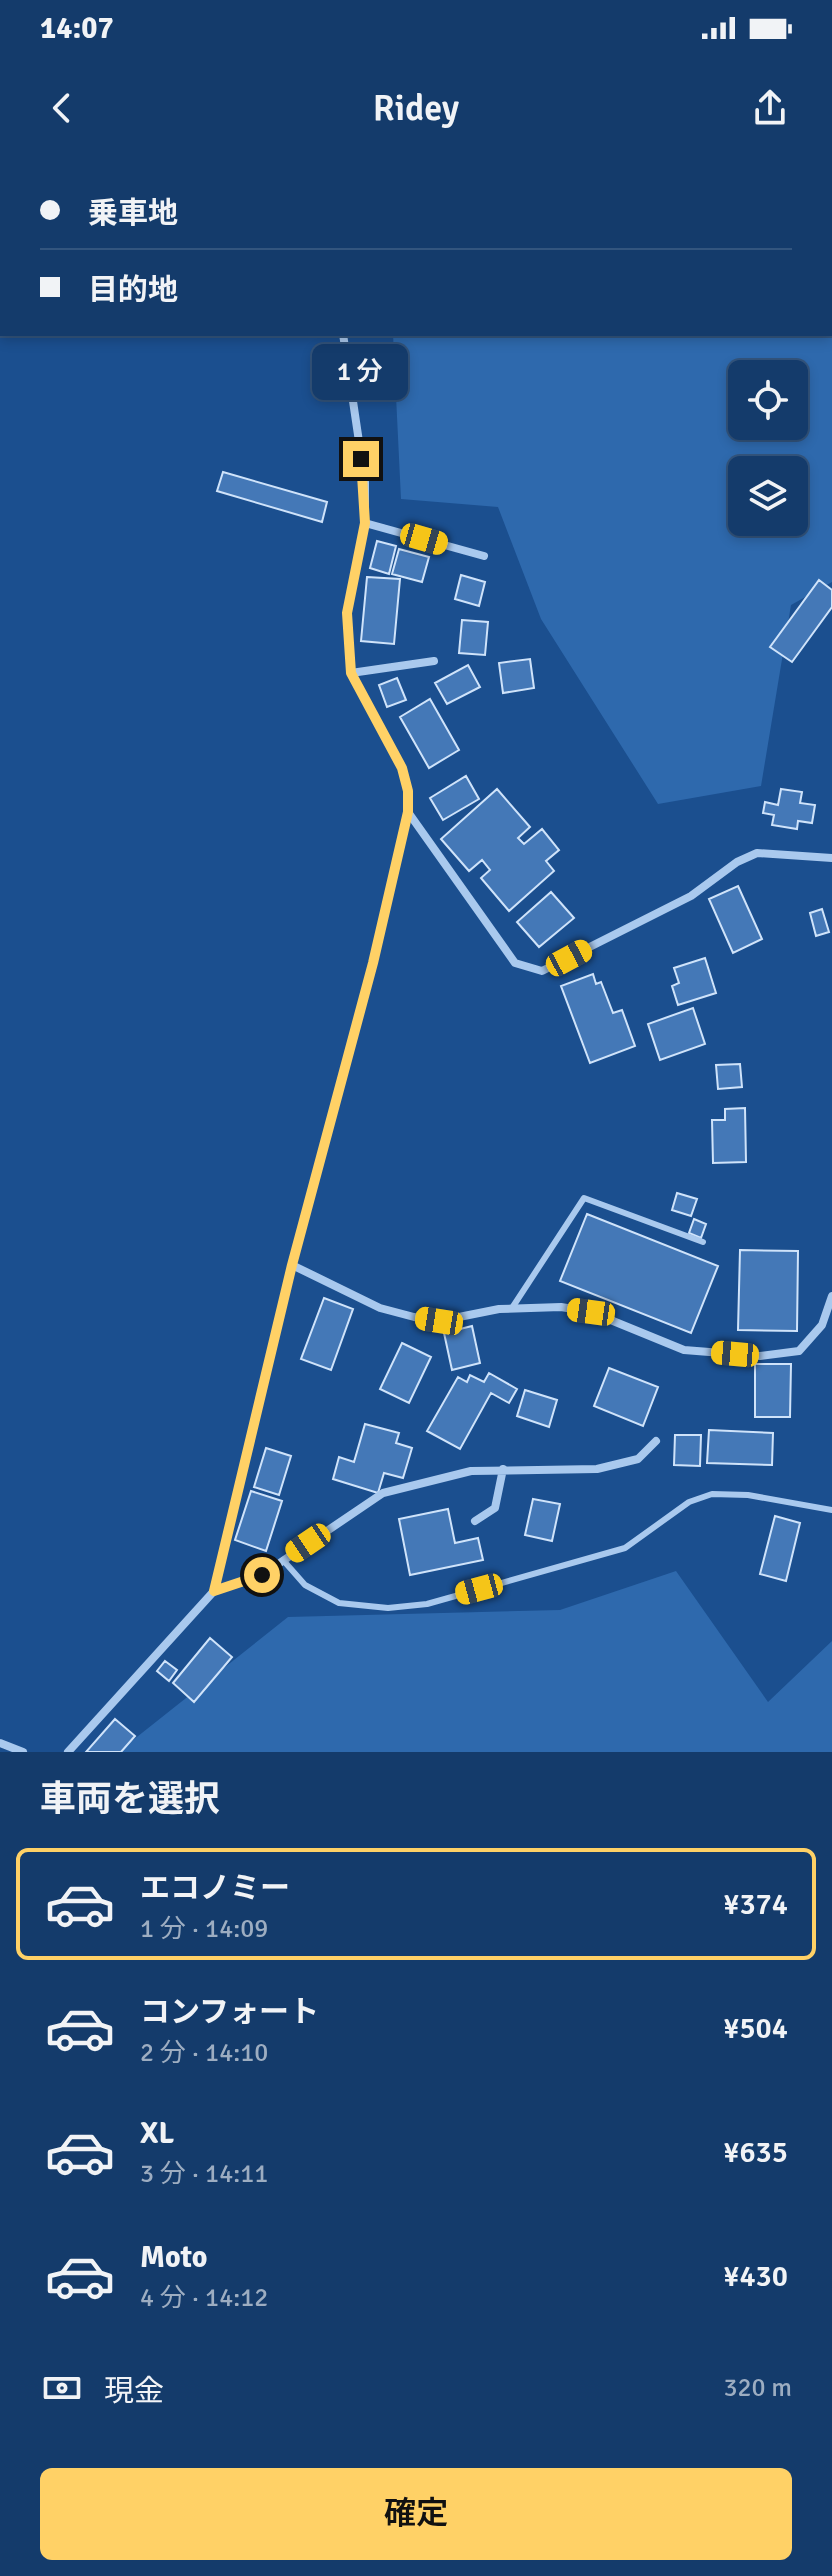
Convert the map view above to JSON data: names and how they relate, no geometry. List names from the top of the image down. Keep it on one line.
{"page":{"status":"14:07","header":"Ridey","banner":["乗車地","目的地"],"bubble":"1 分","heading":"車両を選択","list":[{"name":"エコノミー","note":"1 分 · 14:09","value":"¥374"},{"name":"コンフォート","note":"2 分 · 14:10","value":"¥504"},{"name":"XL","note":"3 分 · 14:11","value":"¥635"},{"name":"Moto","note":"4 分 · 14:12","value":"¥430"}],"pay":["現金","320 m"],"buttons":"確定"}}
